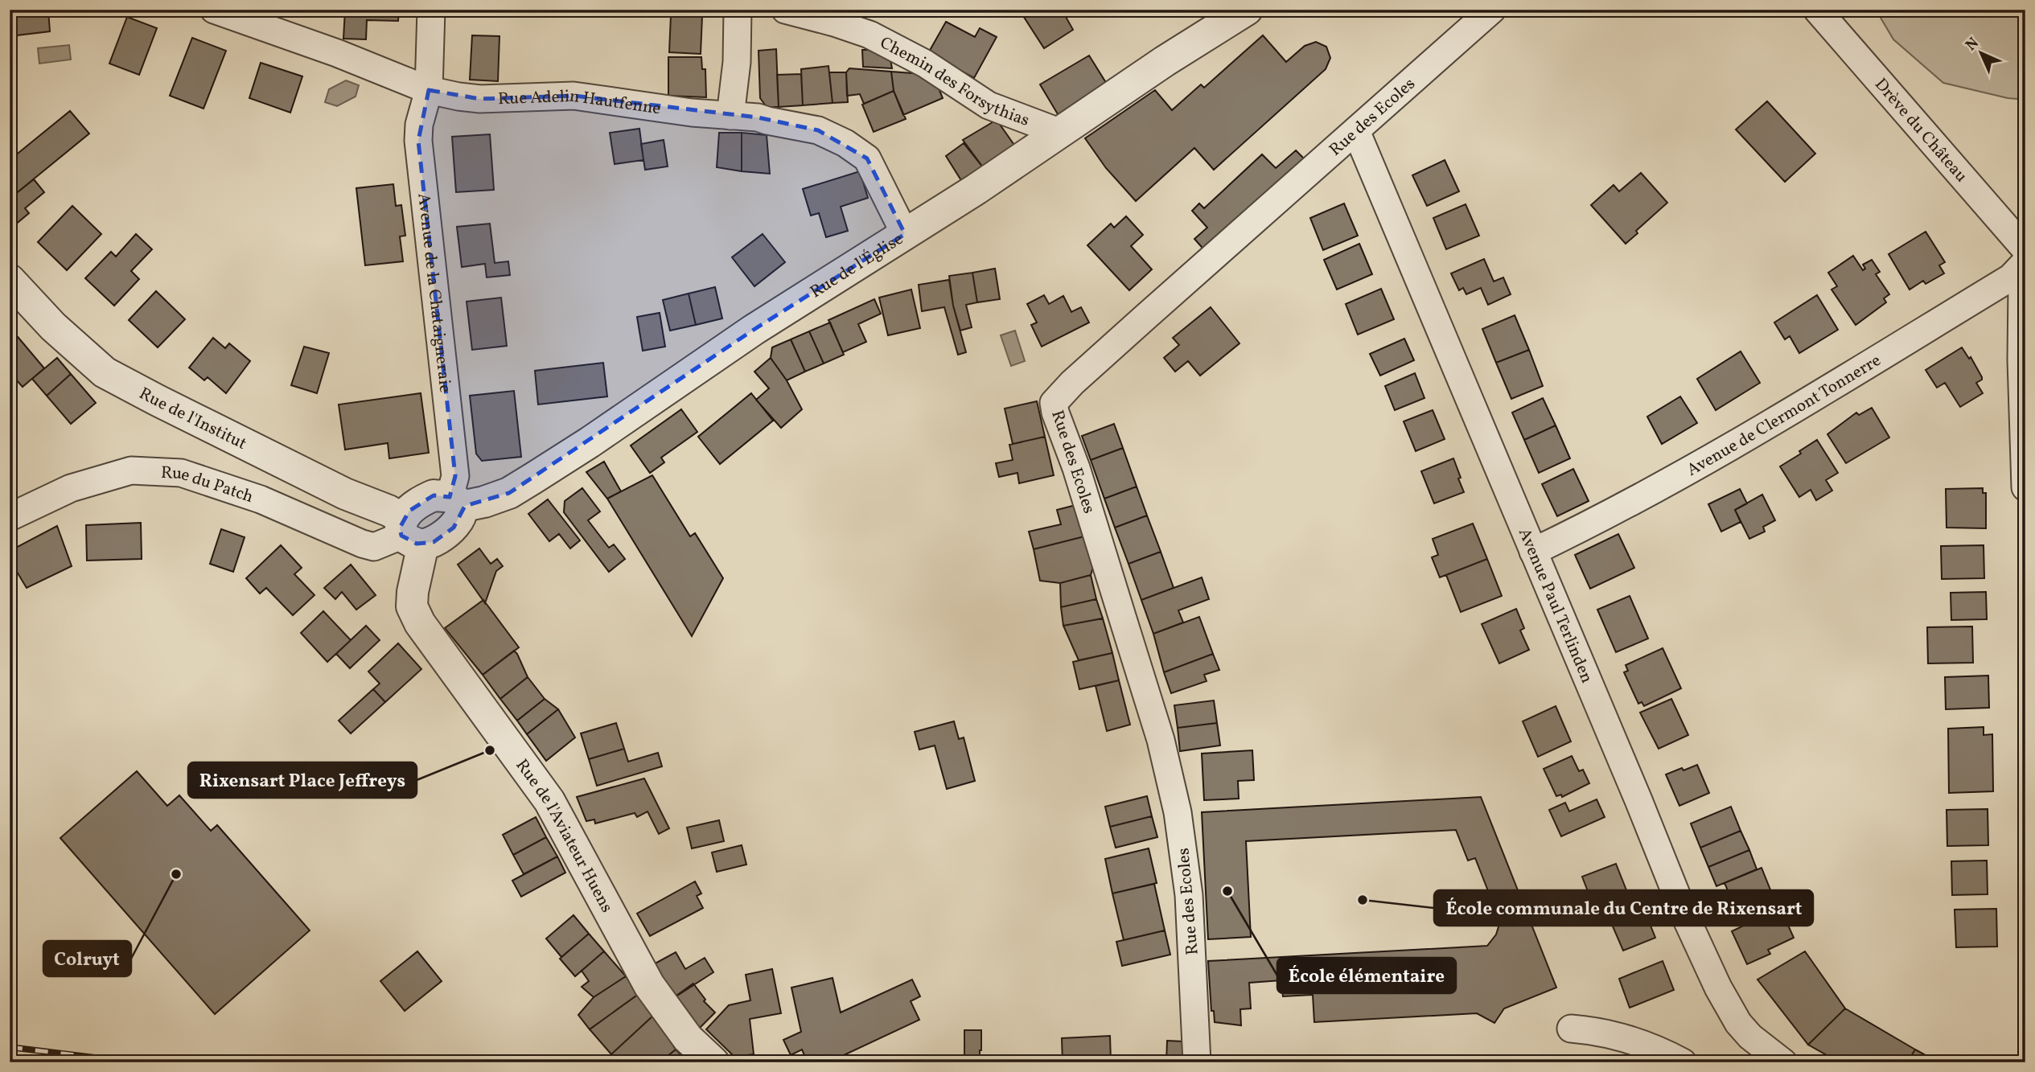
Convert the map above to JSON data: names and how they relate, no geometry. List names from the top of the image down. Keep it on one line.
{"streets":{"street":["Chemin des Forsythias","Rue Adelin Hautfenne","Rue des Ecoles","Drève du Château","Rue de l'Église","Avenue de la Chataigneraie","Avenue de Clermont Tonnerre","Rue de l'Institut","Rue du Patch","Avenue Paul Terlinden","Rue de l'Aviateur Huens"]},"crossings":[["Chemin des Forsythias","Rue de l'Église"],["Rue Adelin Hautfenne","Rue de l'Église"],["Rue Adelin Hautfenne","Avenue de la Chataigneraie"],["Rue des Ecoles","Avenue Paul Terlinden"],["Rue de l'Église","Avenue de la Chataigneraie"],["Rue de l'Église","Rue de l'Institut"],["Rue de l'Église","Rue du Patch"],["Rue de l'Église","Rue de l'Aviateur Huens"],["Avenue de la Chataigneraie","Rue de l'Institut"],["Avenue de la Chataigneraie","Rue du Patch"],["Avenue de la Chataigneraie","Rue de l'Aviateur Huens"],["Avenue de Clermont Tonnerre","Avenue Paul Terlinden"],["Rue de l'Institut","Rue du Patch"],["Rue de l'Institut","Rue de l'Aviateur Huens"],["Rue du Patch","Rue de l'Aviateur Huens"]],"places":["Rixensart Place Jeffreys","Colruyt","École élémentaire","École communale du Centre de Rixensart"],"north":"top left"}
